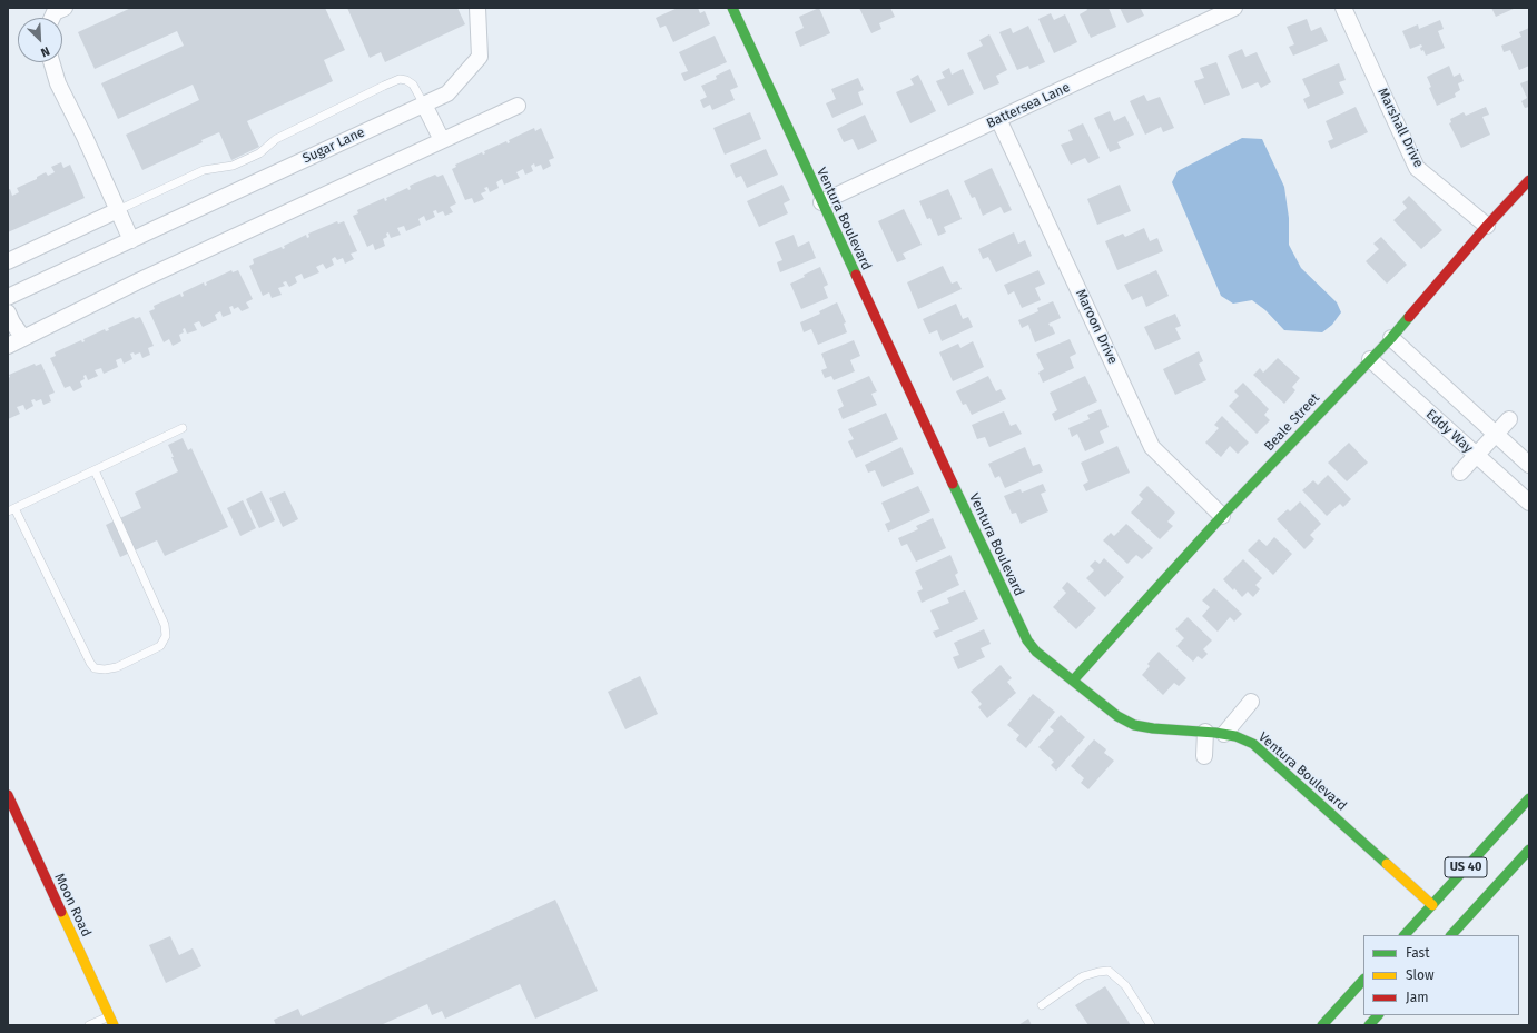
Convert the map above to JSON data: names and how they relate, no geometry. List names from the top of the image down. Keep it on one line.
{"streets":{"street":["Battersea Lane","Marshall Drive","Sugar Lane","Ventura Boulevard","Maroon Drive","Beale Street","Eddy Way","US 40","Moon Road"]},"crossings":[["Battersea Lane","Ventura Boulevard"],["Battersea Lane","Maroon Drive"],["Marshall Drive","Beale Street"],["Ventura Boulevard","Beale Street"],["Ventura Boulevard","US 40"],["Maroon Drive","Beale Street"],["Beale Street","Eddy Way"]],"legend":["Fast","Slow","Jam"],"north":"bottom right"}
